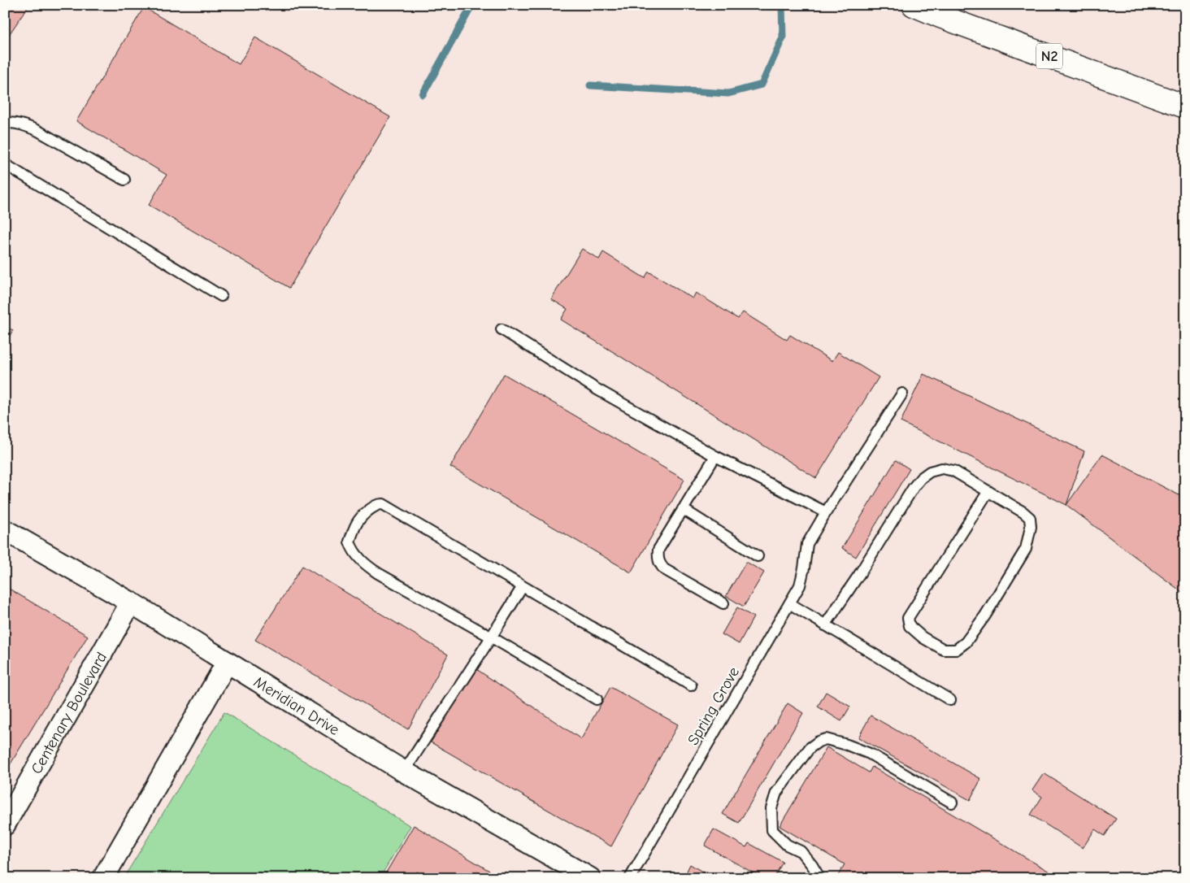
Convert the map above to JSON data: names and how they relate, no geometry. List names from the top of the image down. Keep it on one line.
{"streets":{"highway":["N2"],"street":["Meridian Drive","Centenary Boulevard"],"lane":["Spring Grove"]},"crossings":[["Meridian Drive","Centenary Boulevard"]]}
